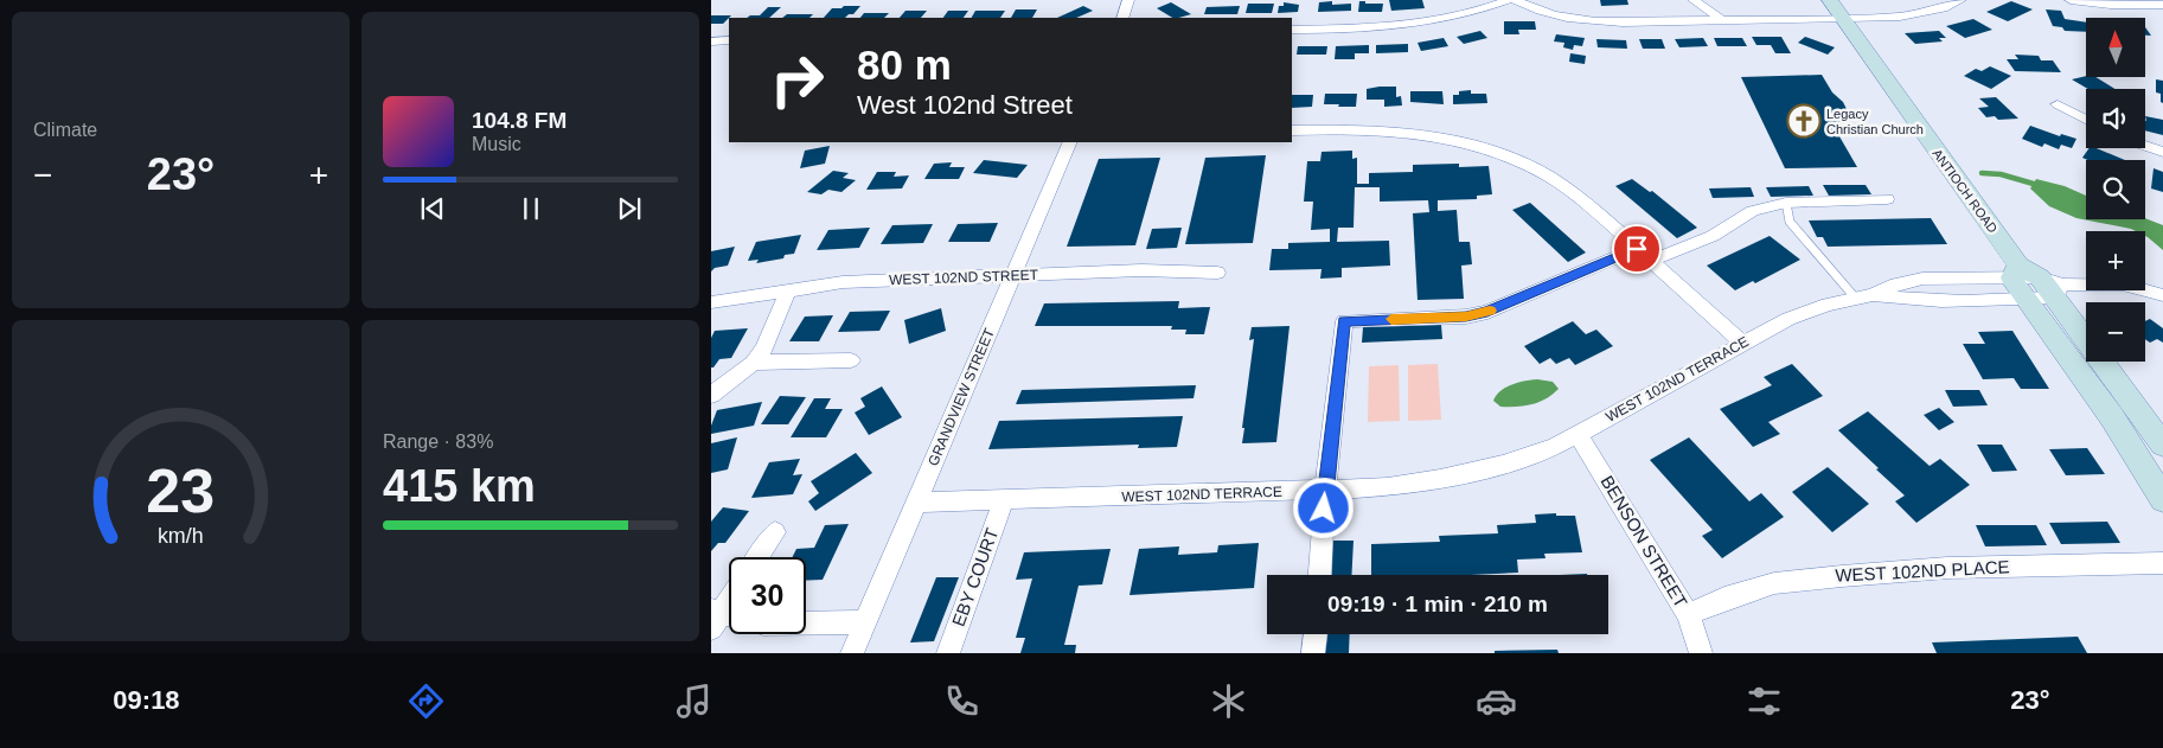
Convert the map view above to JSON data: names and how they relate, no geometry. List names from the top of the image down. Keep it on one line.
{"streets":{"main road":["ANTIOCH ROAD"],"street":["WEST 102ND STREET","WEST 102ND TERRACE","GRANDVIEW STREET","BENSON STREET","WEST 102ND PLACE","EBY COURT"]},"crossings":[["ANTIOCH ROAD","WEST 102ND TERRACE"],["WEST 102ND STREET","GRANDVIEW STREET"],["WEST 102ND TERRACE","GRANDVIEW STREET"],["WEST 102ND TERRACE","BENSON STREET"],["WEST 102ND TERRACE","EBY COURT"],["BENSON STREET","WEST 102ND PLACE"]],"places":{"church":["Legacy Christian Church"]},"north":"top","page":{"tile":["Climate",["Range · 83%","415 km"]],"map_buttons":["+","−"],"turn":["80 m","West 102nd Street"],"song":["104.8 FM","Music"],"heat":["−","23°","+"],"limit":"30","trip":"09:19 · 1 min · 210 m","tabs":["09:18","23°"],"gauge":["23","km/h"]}}
